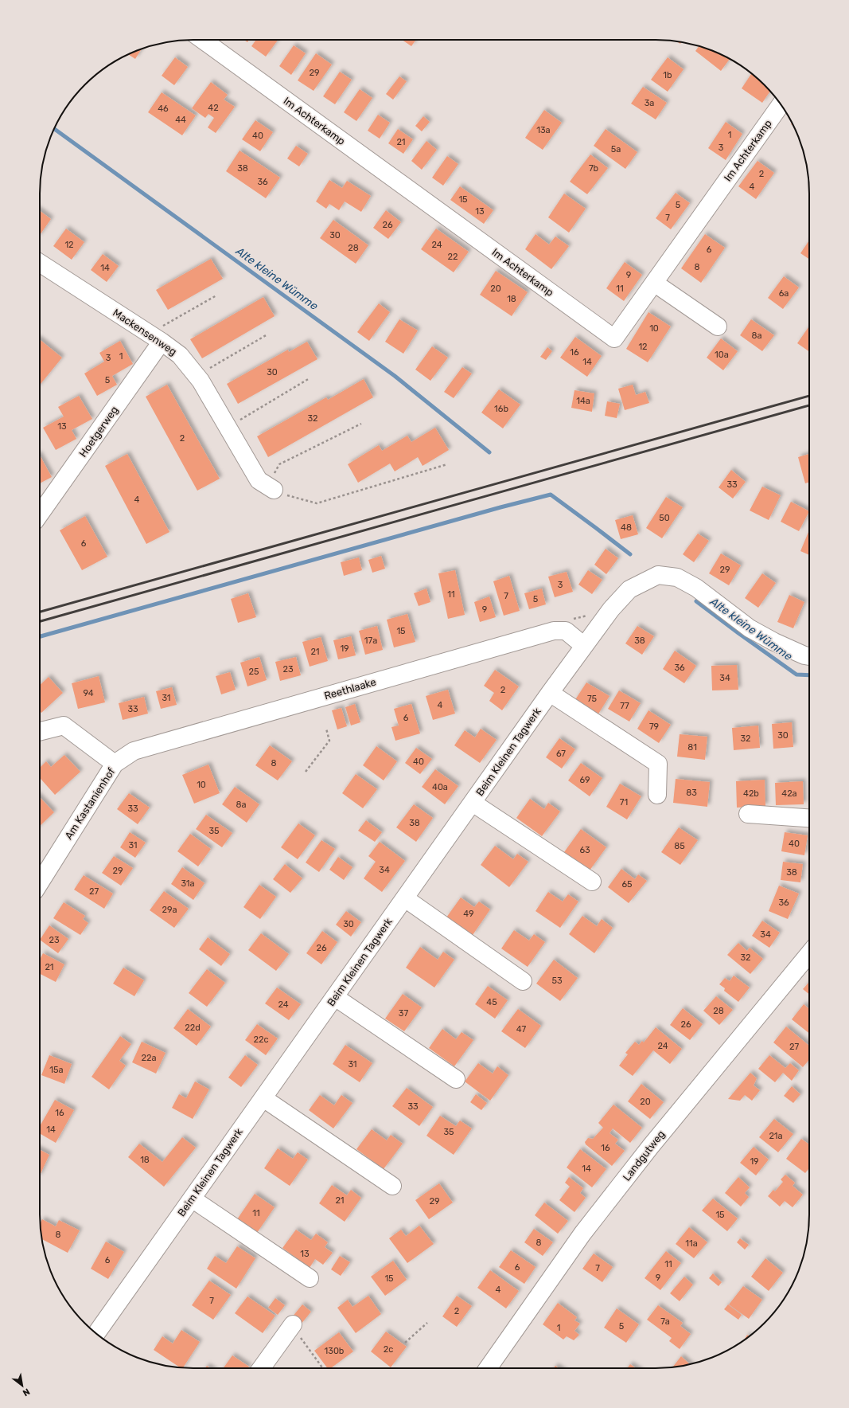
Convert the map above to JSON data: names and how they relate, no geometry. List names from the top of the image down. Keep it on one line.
{"streets":{"street":["Im Achterkamp","Mackensenweg","Hoetgerweg","Reethlaake","Beim Kleinen Tagwerk","Am Kastanienhof","Landgutweg"]},"crossings":[["Mackensenweg","Hoetgerweg"],["Reethlaake","Beim Kleinen Tagwerk"],["Reethlaake","Am Kastanienhof"]],"water":["Alte kleine Wümme"],"house_numbers":["29","1b","3a","42","46","44","13a","1","40","21","3","5a","38","7b","2","36","4","15","5","13","7","26","30","12","24","28","6","22","8","14","9","20","11","6a","18","10","8a","12","16","10a","1","3","14","30","5","14a","16b","32","13","2","33","4","50","48","6","29","3","11","7","5","9","15","17a","38","19","21","36","23","25","34","2","94","31","75","4","77","33","6","79","30","32","81","67","40","8","69","10","40a","83","42b","42a","71","8a","33","38","35","40","31","85","63","34","29","38","31a","65","27","36","29a","49","30","34","23","26","32","21","53","45","24","28","37","26","22d","47","22c","24","27","22a","31","15a","20","33","16","14","35","21a","16","18","19","14","21","29","11","15","8","8","11a","13","6","11","6","7","9","15","4","7","2","7a","5","1","2c","130b"],"north":"bottom right"}
